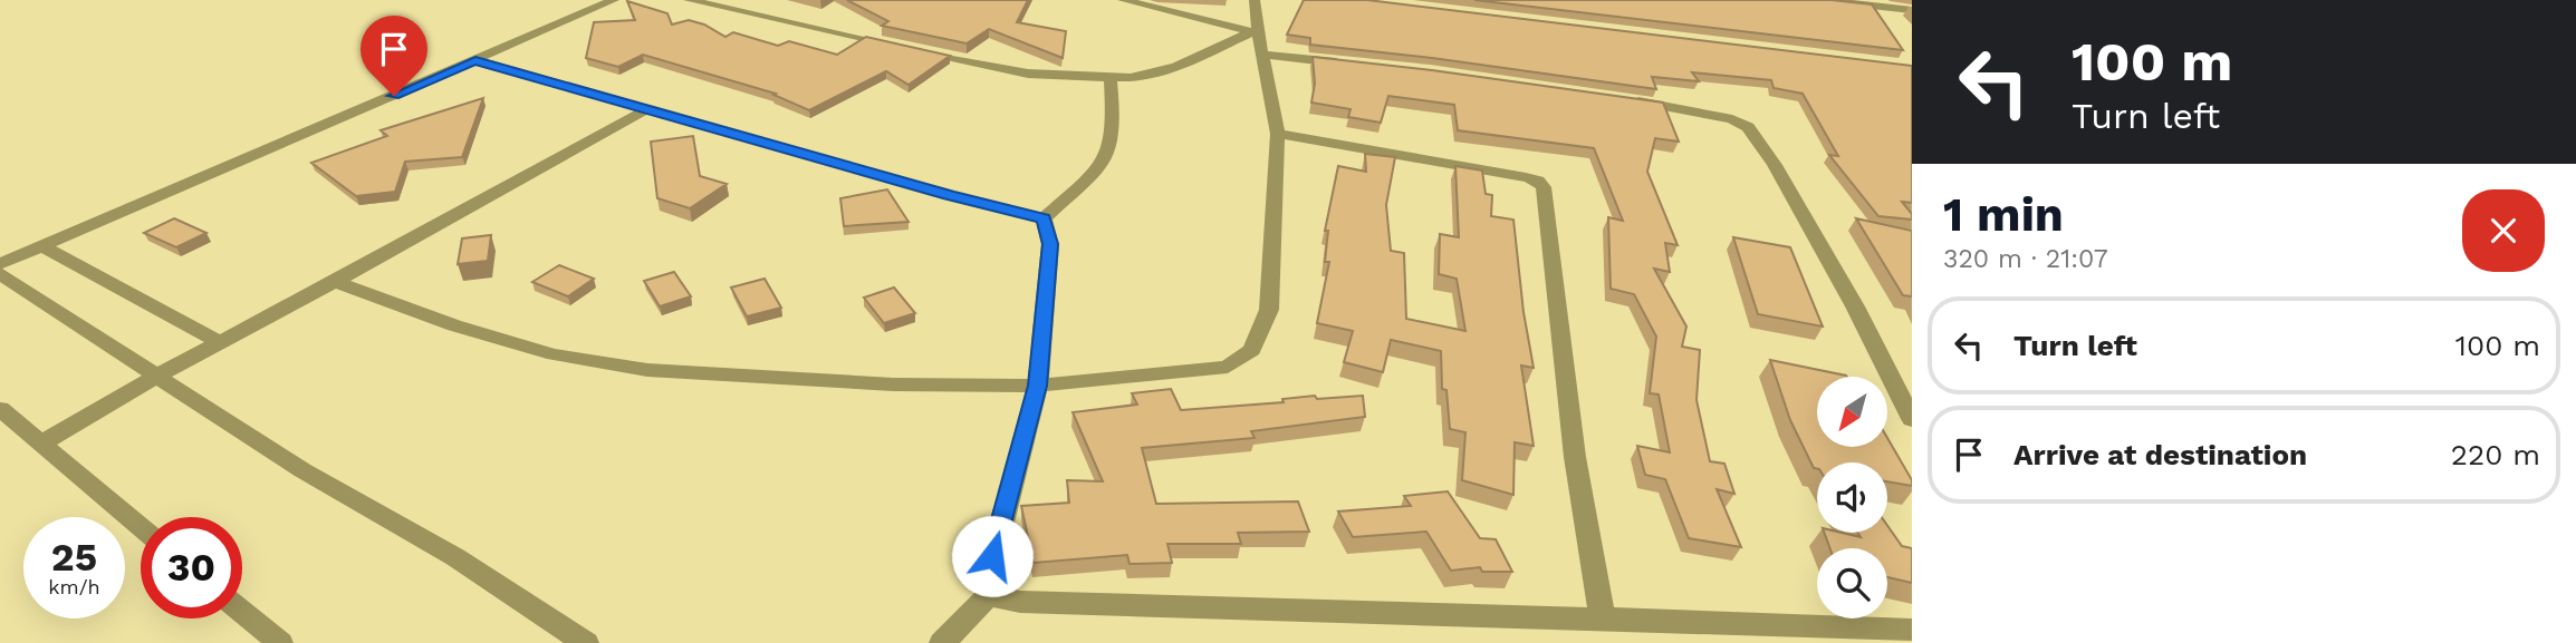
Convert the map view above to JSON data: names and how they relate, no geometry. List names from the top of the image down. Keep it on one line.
{"north":"bottom left","page":{"turn":["100 m","Turn left"],"heading":["1 min","320 m · 21:07"],"list":[{"name":"Turn left","value":"100 m"},{"name":"Arrive at destination","value":"220 m"}],"speed":"25 km/h","limit":"30"}}
